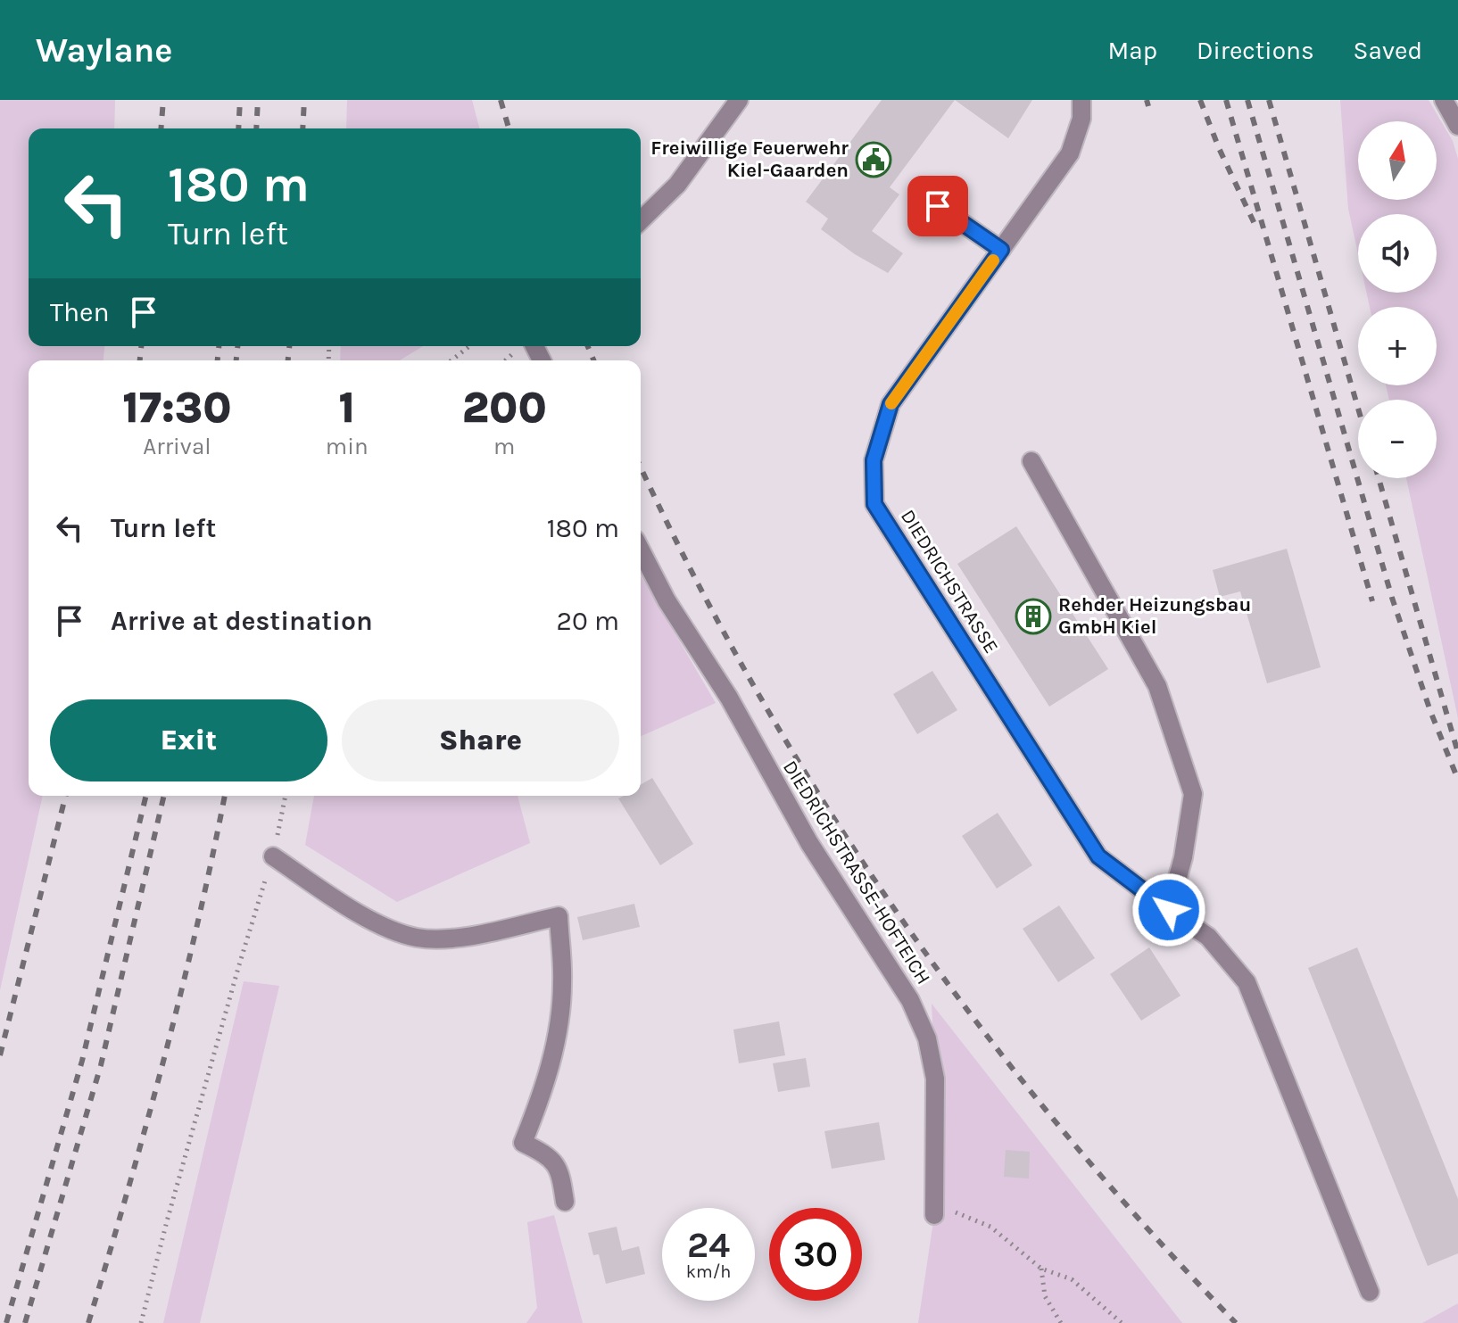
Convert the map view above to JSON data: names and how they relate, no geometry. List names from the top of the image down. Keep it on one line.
{"streets":{"street":["DIEDRICHSTRASSE","DIEDRICHSTRASSE-HOFTEICH"]},"places":{"public building":["Freiwillige Feuerwehr Kiel-Gaarden"],"building":["Rehder Heizungsbau GmbH Kiel"]},"north":"top","page":{"header":"Waylane","nav":["Map","Directions","Saved"],"map_buttons":["+","−"],"turn":["180 m","Turn left"],"then":"Then","eta":["17:30","Arrival","1","min","200","m"],"list":[{"name":"Turn left","value":"180 m"},{"name":"Arrive at destination","value":"20 m"}],"buttons":["Exit","Share"],"speed":"24 km/h","limit":"30"}}
